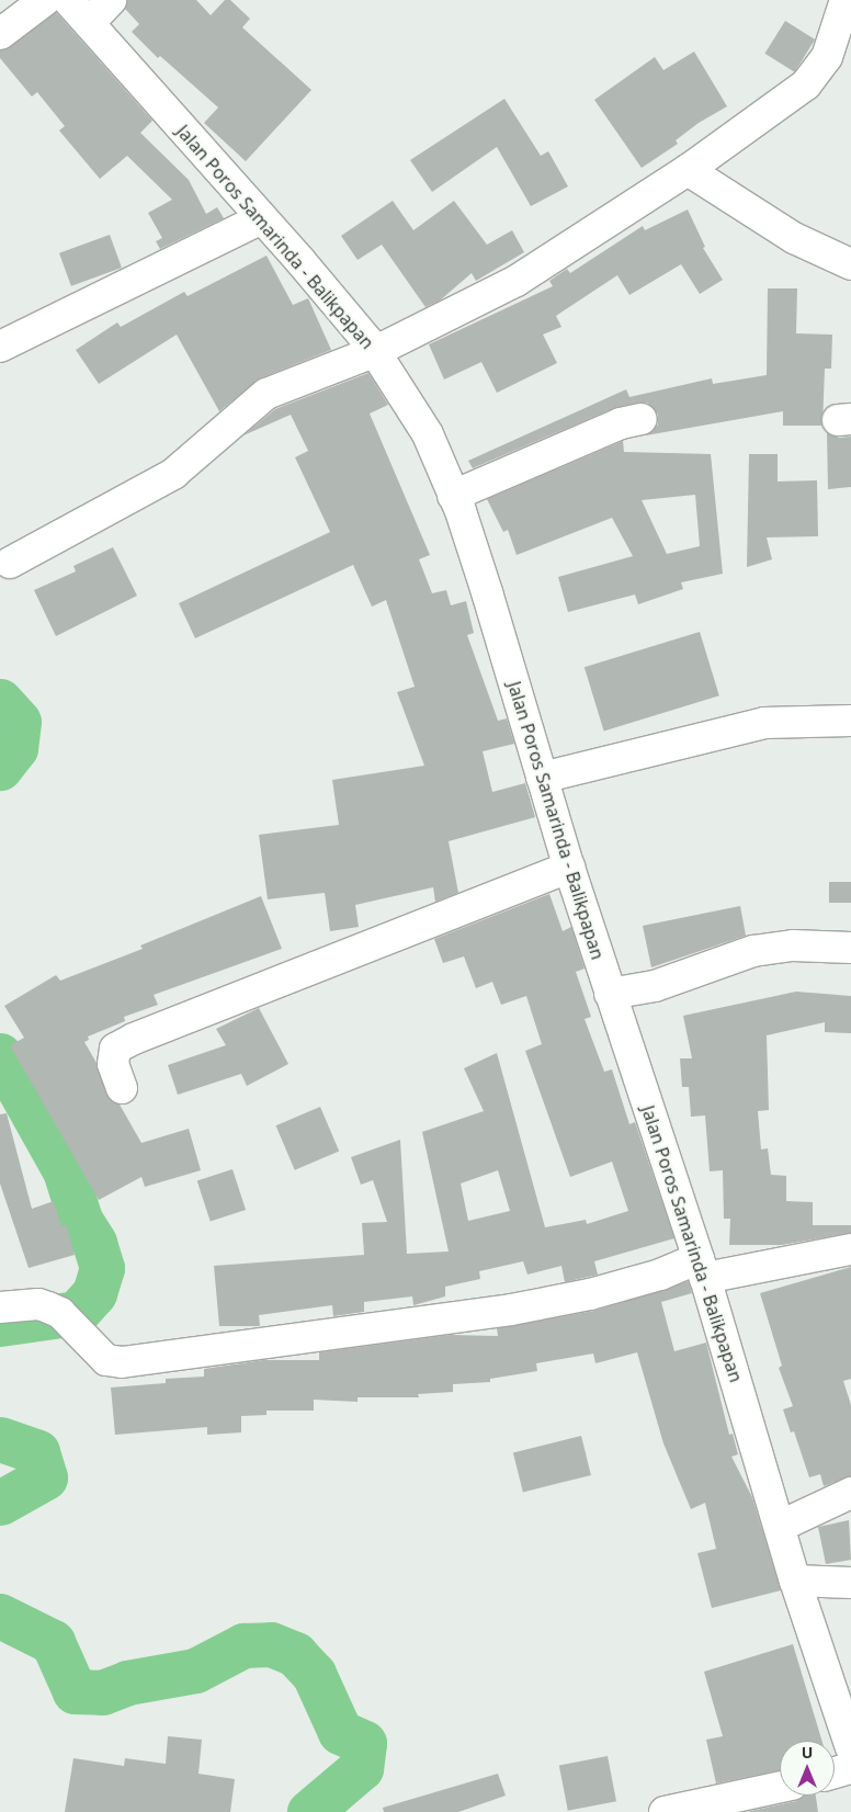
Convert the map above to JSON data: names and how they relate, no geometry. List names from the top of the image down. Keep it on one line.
{"streets":{"main road":["Jalan Poros Samarinda - Balikpapan"]},"north":"top"}
